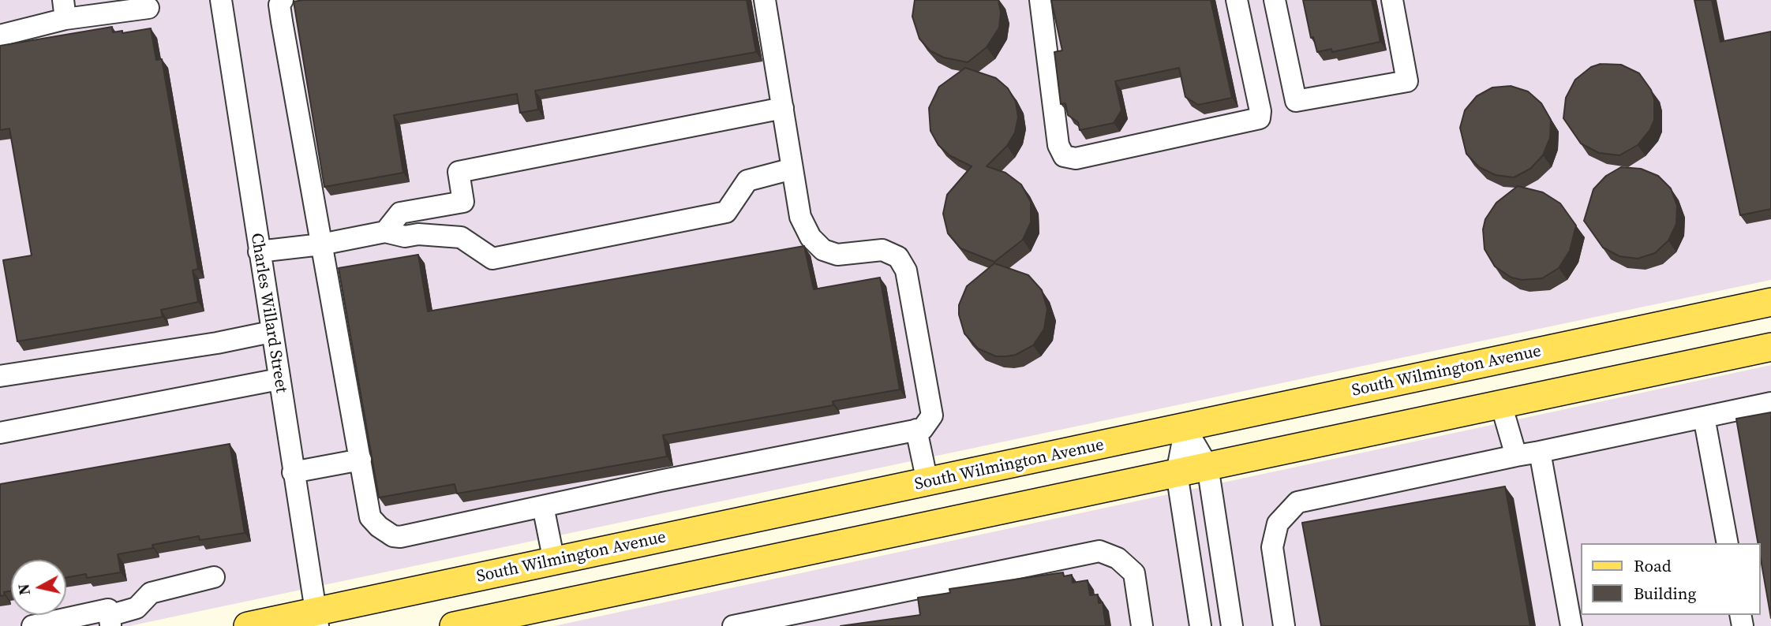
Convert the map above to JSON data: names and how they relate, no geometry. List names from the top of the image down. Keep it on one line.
{"streets":{"main road":["South Wilmington Avenue"],"street":["Charles Willard Street"]},"crossings":[["Charles Willard Street","South Wilmington Avenue"]],"legend":["Road","Building"],"north":"left"}
